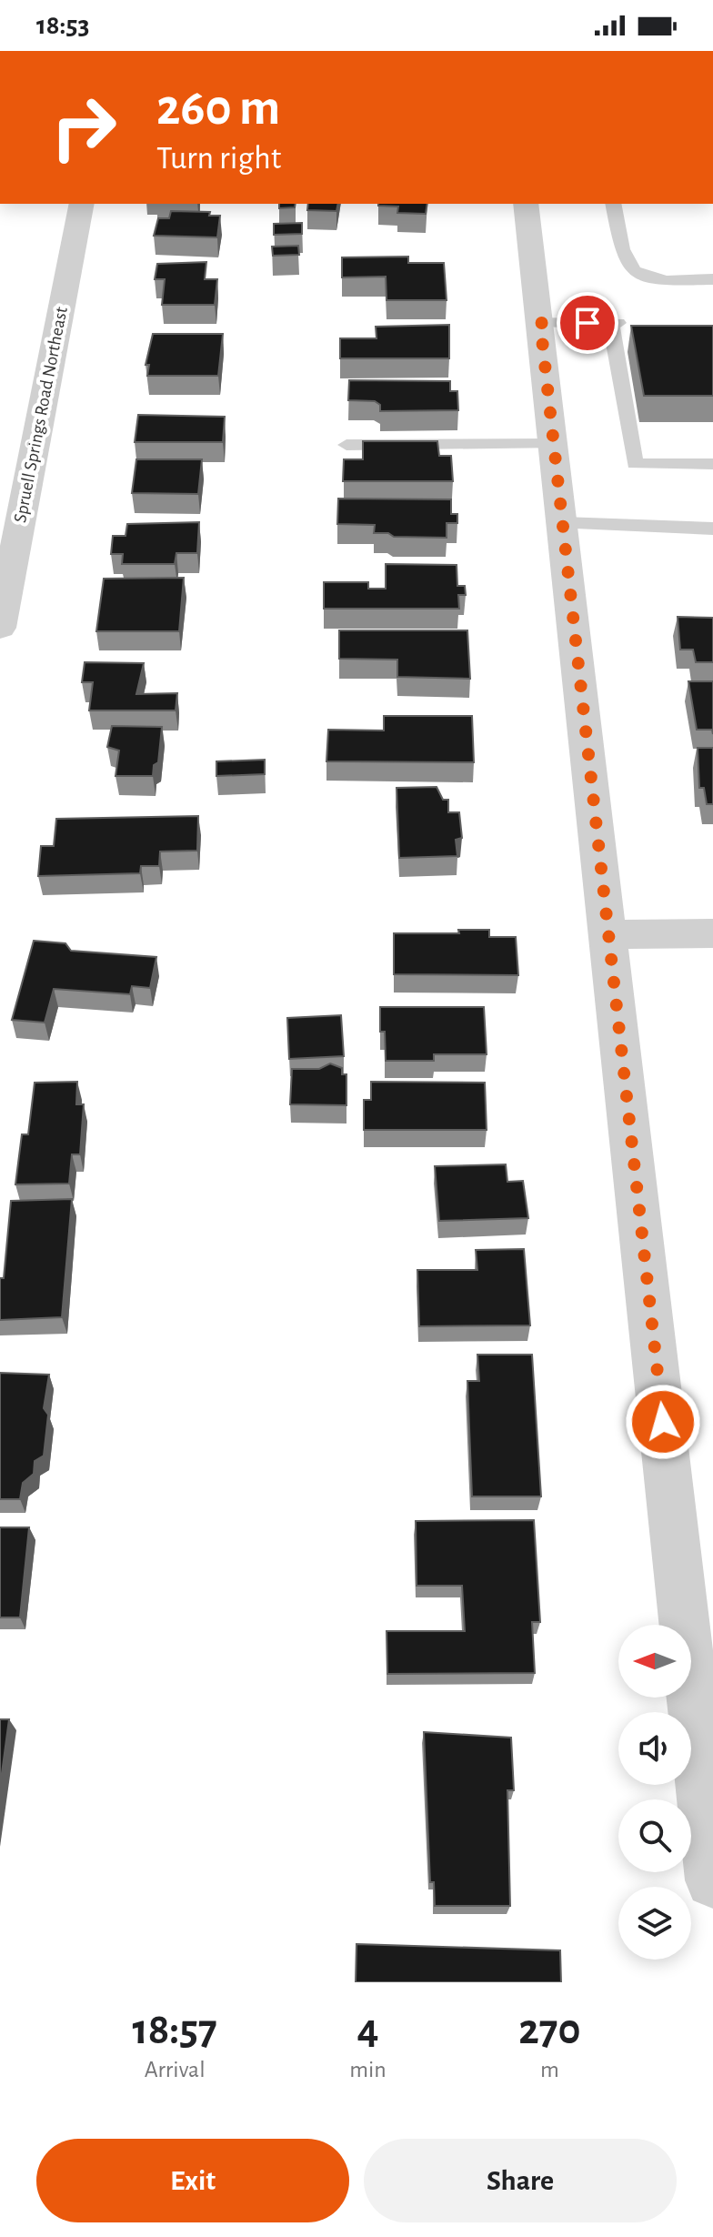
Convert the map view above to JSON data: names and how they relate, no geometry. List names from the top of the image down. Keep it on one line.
{"streets":{"street":["Spruell Springs Road Northeast"]},"north":"left","page":{"status":"18:53","turn":["260 m","Turn right"],"eta":["18:57","Arrival","4","min","270","m"],"buttons":["Exit","Share"]}}
